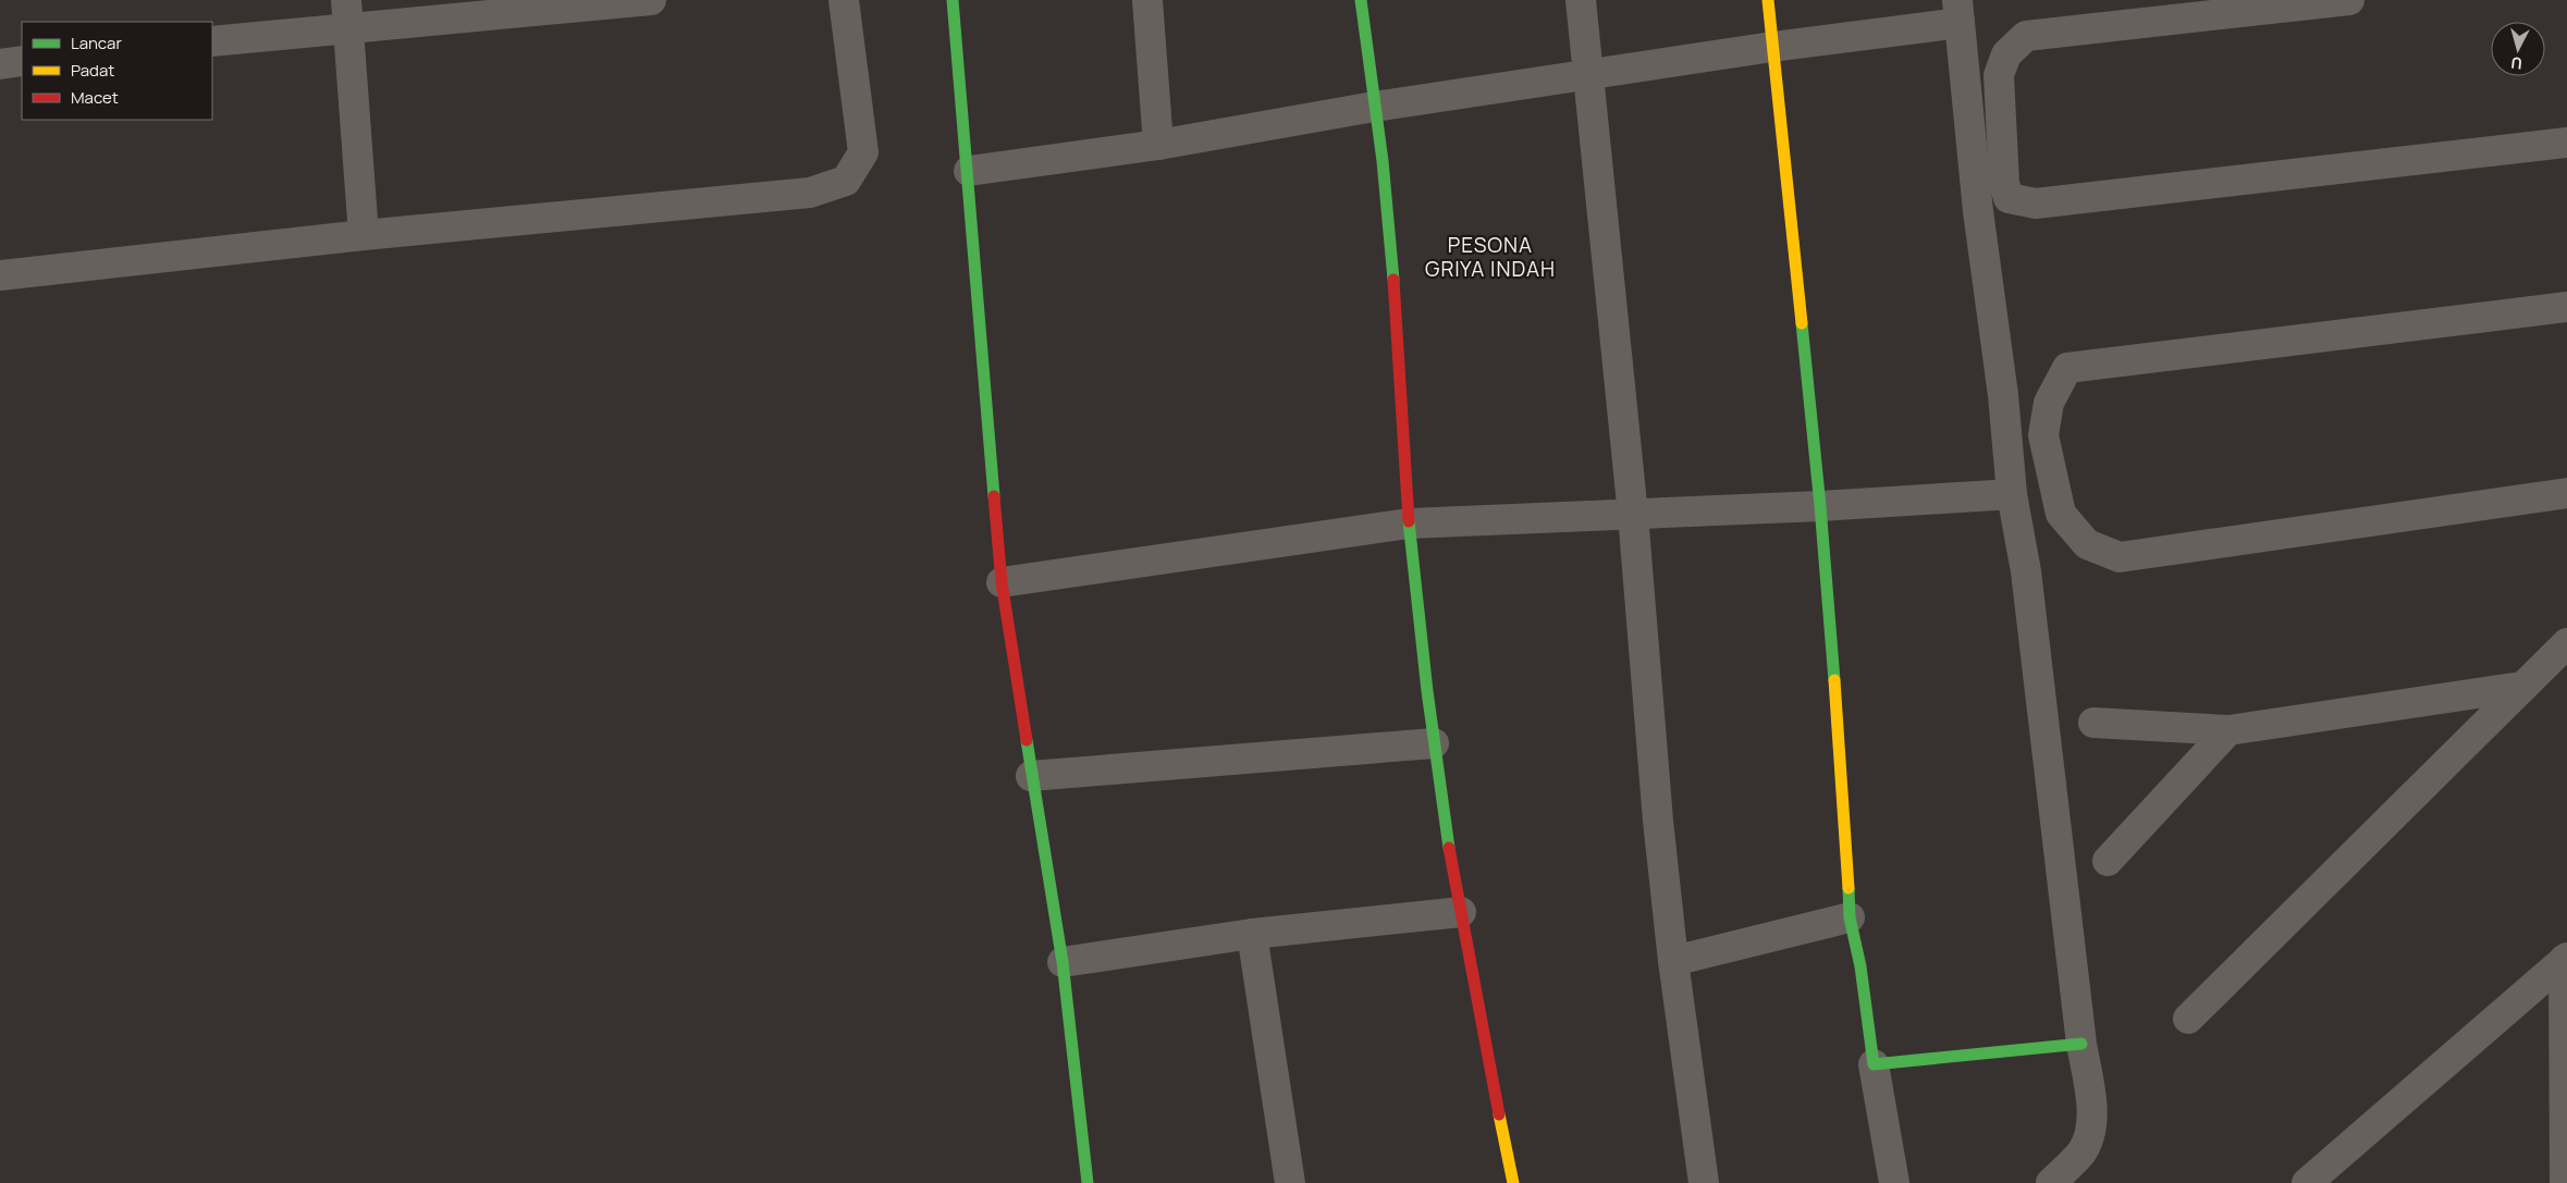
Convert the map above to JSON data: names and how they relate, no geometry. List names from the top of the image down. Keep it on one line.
{"districts":["PESONA GRIYA INDAH"],"legend":["Lancar","Padat","Macet"],"north":"bottom"}
